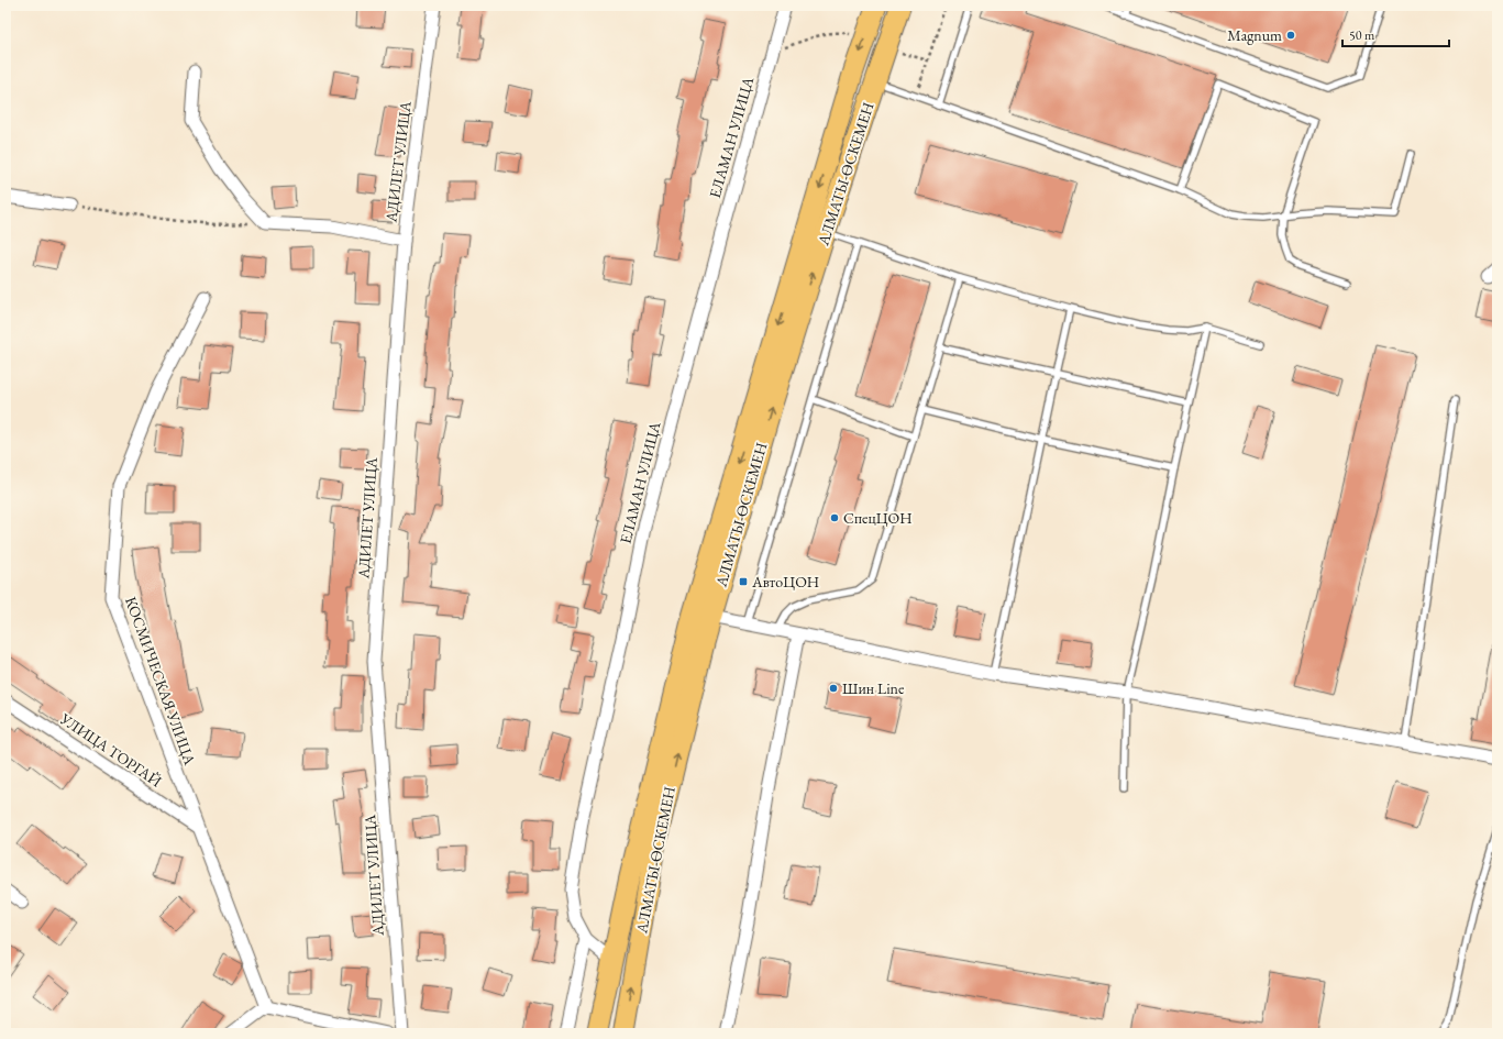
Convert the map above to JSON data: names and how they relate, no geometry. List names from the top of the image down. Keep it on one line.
{"streets":{"main road":["АЛМАТЫ-ӨСКЕМЕН"],"street":["ЕЛАМАН УЛИЦА","АДИЛЕТ УЛИЦА","КОСМИЧЕСКАЯ УЛИЦА","УЛИЦА ТОРГАЙ"]},"crossings":[["ЕЛАМАН УЛИЦА","АЛМАТЫ-ӨСКЕМЕН"],["КОСМИЧЕСКАЯ УЛИЦА","УЛИЦА ТОРГАЙ"]],"places":{"other":["Magnum","СпецЦОН","Шин Line"],"transit":["АвтоЦОН"]},"scale_bar":"50 m"}
